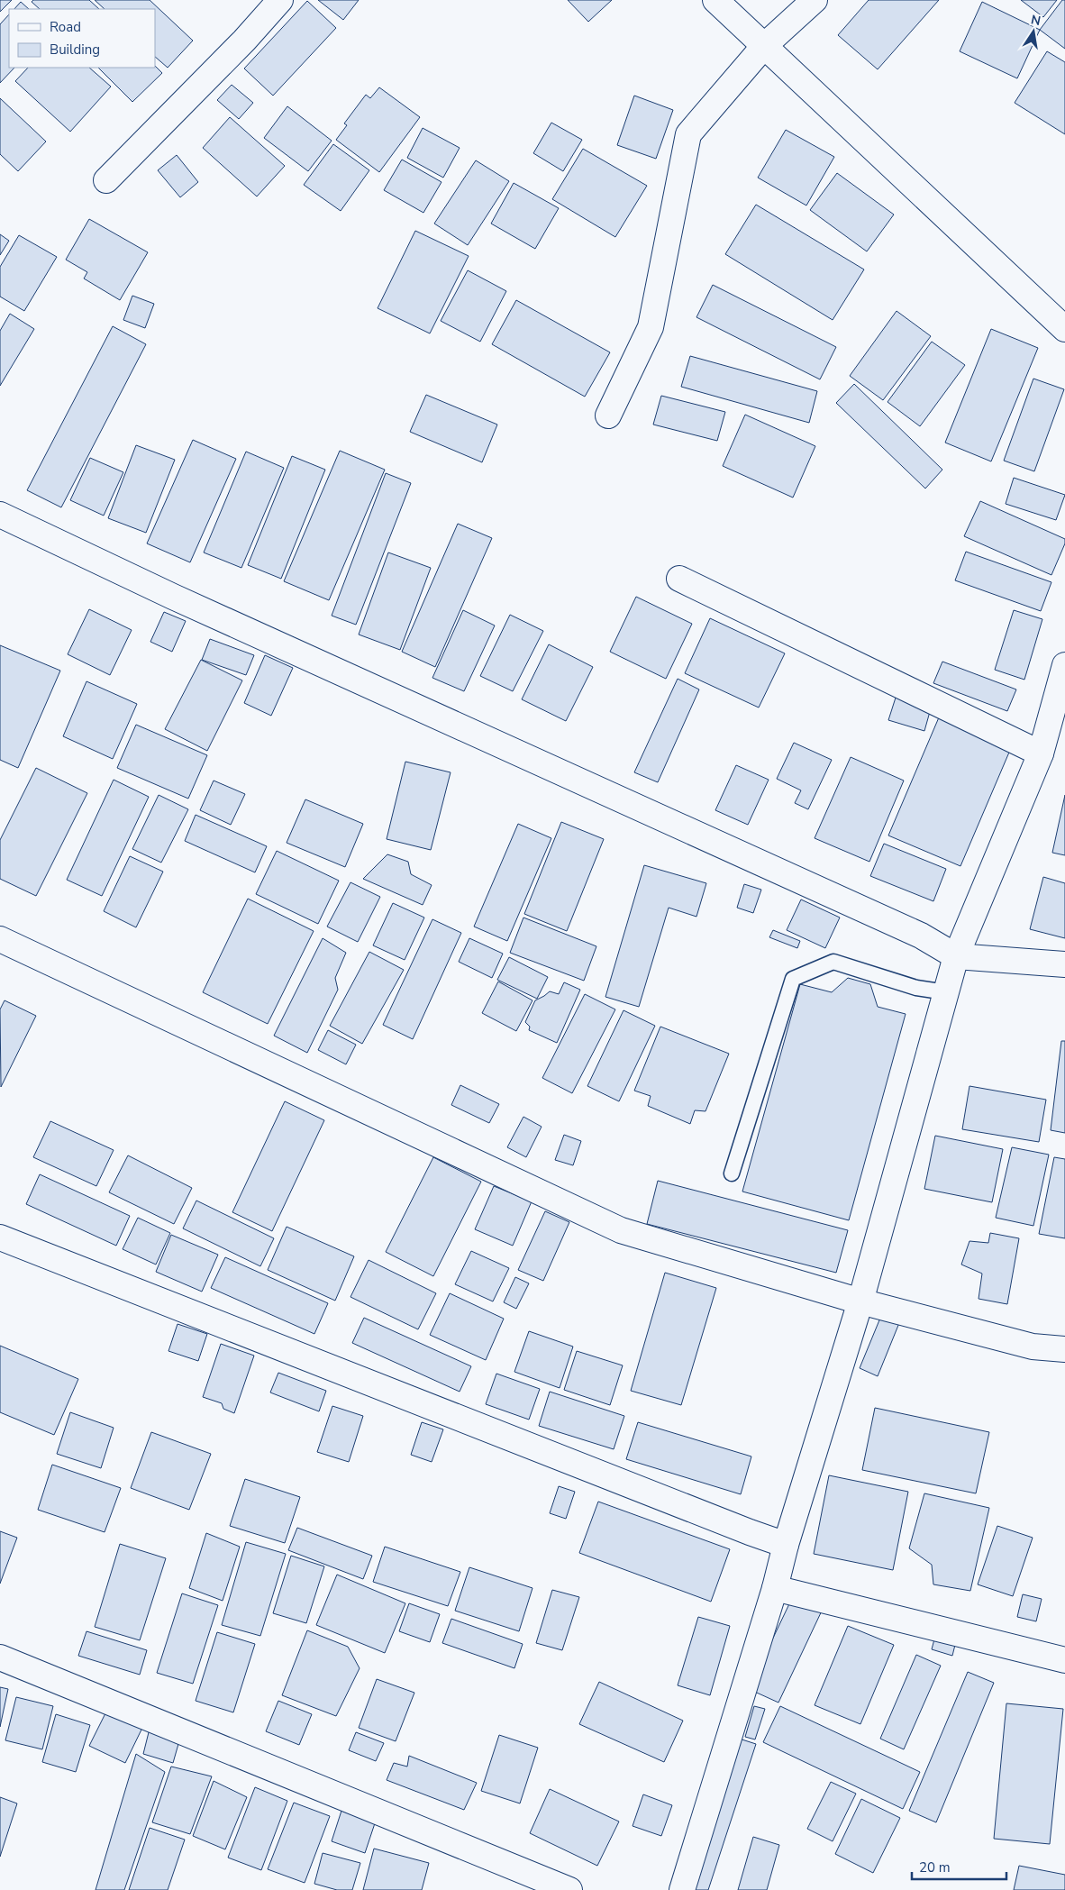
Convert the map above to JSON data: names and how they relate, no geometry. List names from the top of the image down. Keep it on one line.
{"legend":["Road","Building"],"scale_bar":"20 m","north":"top"}
